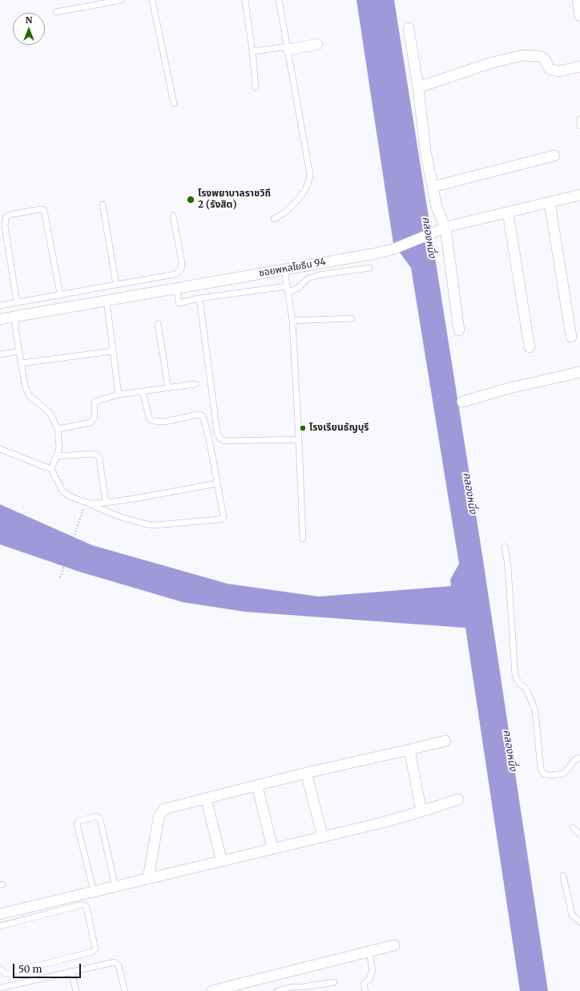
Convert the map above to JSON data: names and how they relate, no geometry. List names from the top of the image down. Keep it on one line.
{"streets":{"street":["ซอยพหลโยธิน 94"]},"water":["คลองหนึ่ง"],"places":["โรงพยาบาลราชวิถี 2 (รังสิต)","โรงเรียนธัญบุรี"],"scale_bar":"50 m","north":"top"}
